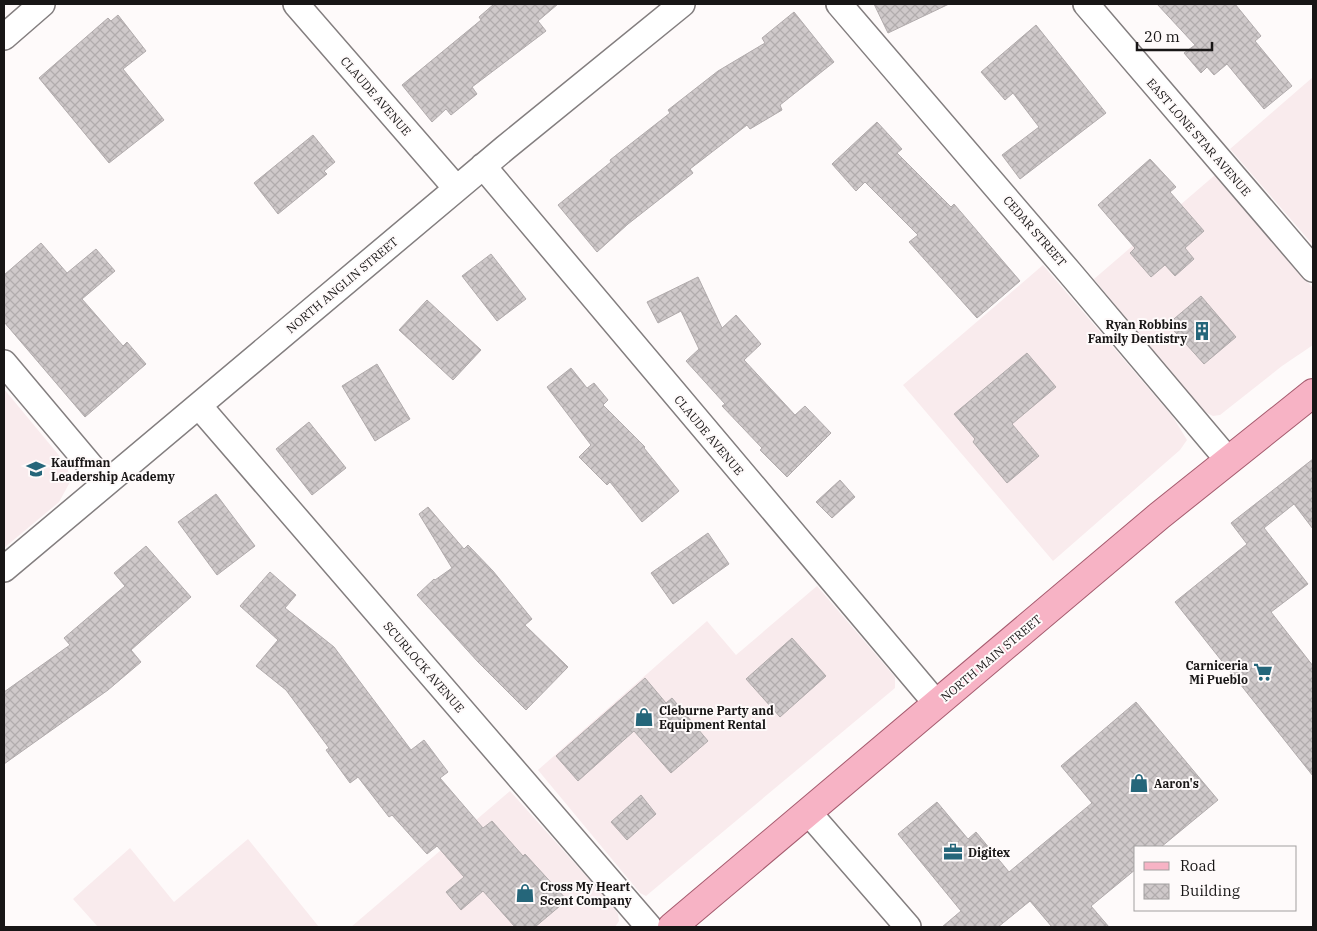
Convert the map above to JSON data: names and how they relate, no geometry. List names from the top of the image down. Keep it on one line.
{"streets":{"main road":["NORTH MAIN STREET"],"street":["CLAUDE AVENUE","EAST LONE STAR AVENUE","CEDAR STREET","NORTH ANGLIN STREET","SCURLOCK AVENUE"]},"crossings":[["CLAUDE AVENUE","NORTH ANGLIN STREET"],["CLAUDE AVENUE","NORTH MAIN STREET"],["CEDAR STREET","NORTH MAIN STREET"],["NORTH ANGLIN STREET","SCURLOCK AVENUE"]],"places":{"building":["Ryan Robbins Family Dentistry"],"school or university":["Kauffman Leadership Academy"],"supermarket":["Carniceria Mi Pueblo"],"shop":["Cleburne Party and Equipment Rental","Aaron's","Cross My Heart Scent Company"],"office":["Digitex"]},"legend":["Road","Building"],"scale_bar":"20 m"}
